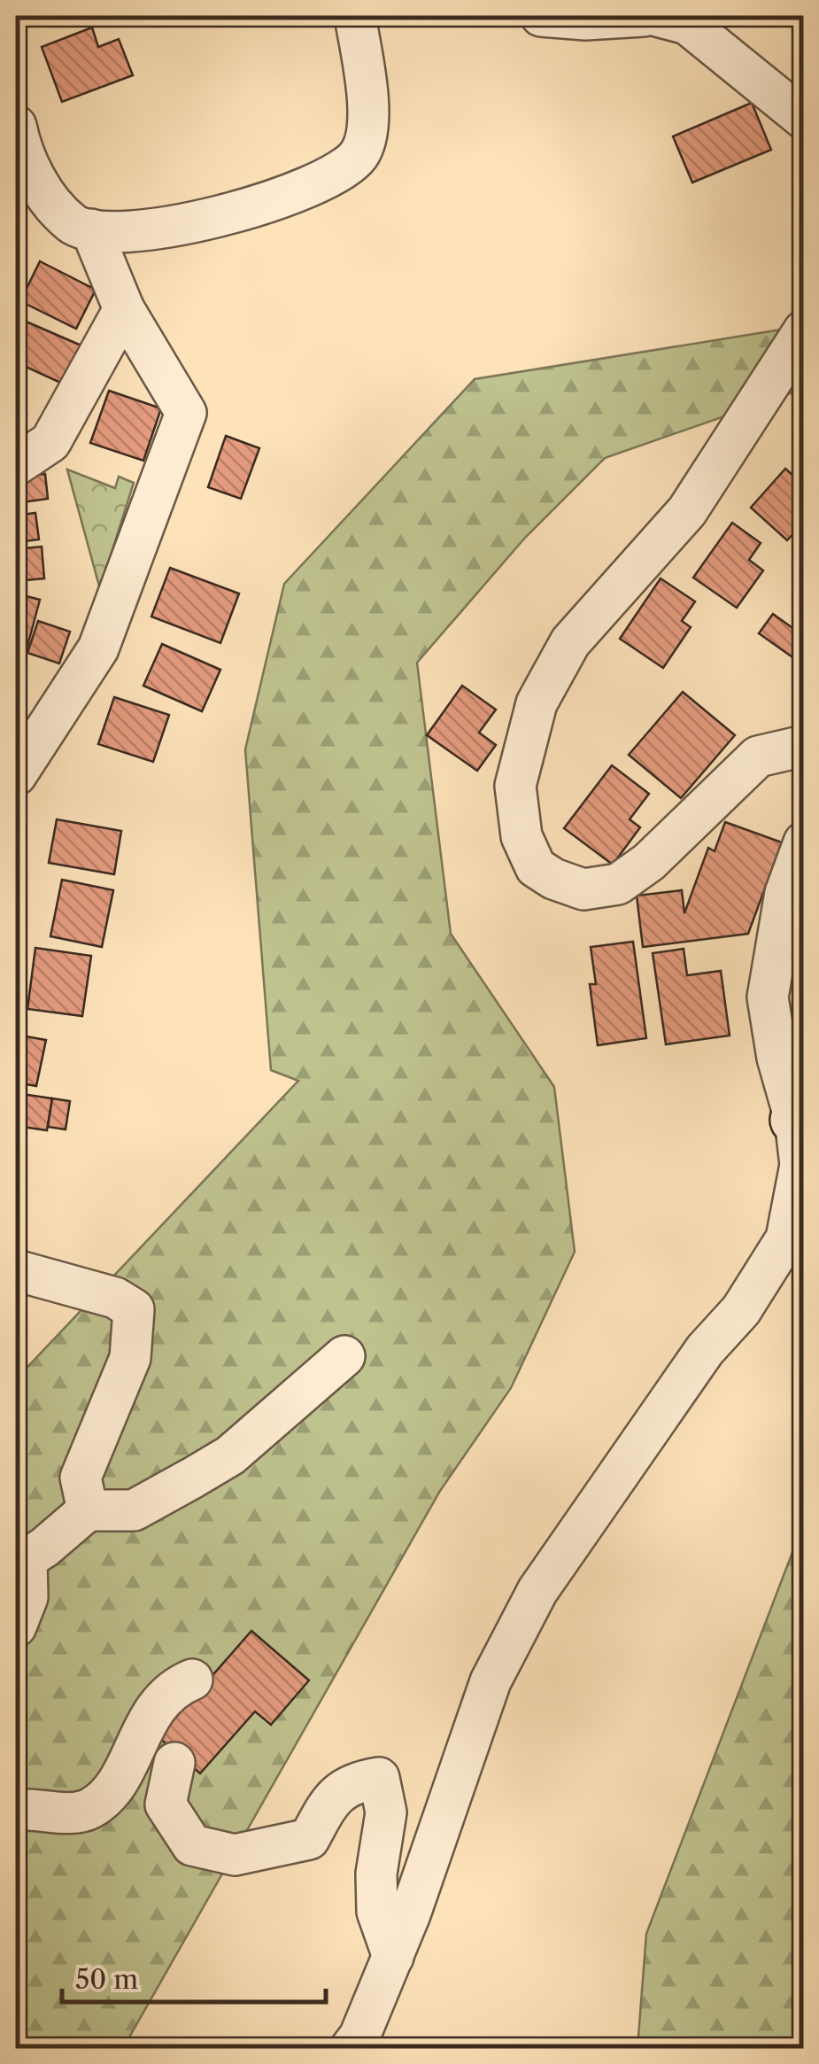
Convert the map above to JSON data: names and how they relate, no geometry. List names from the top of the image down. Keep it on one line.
{"scale_bar":"50 m"}
